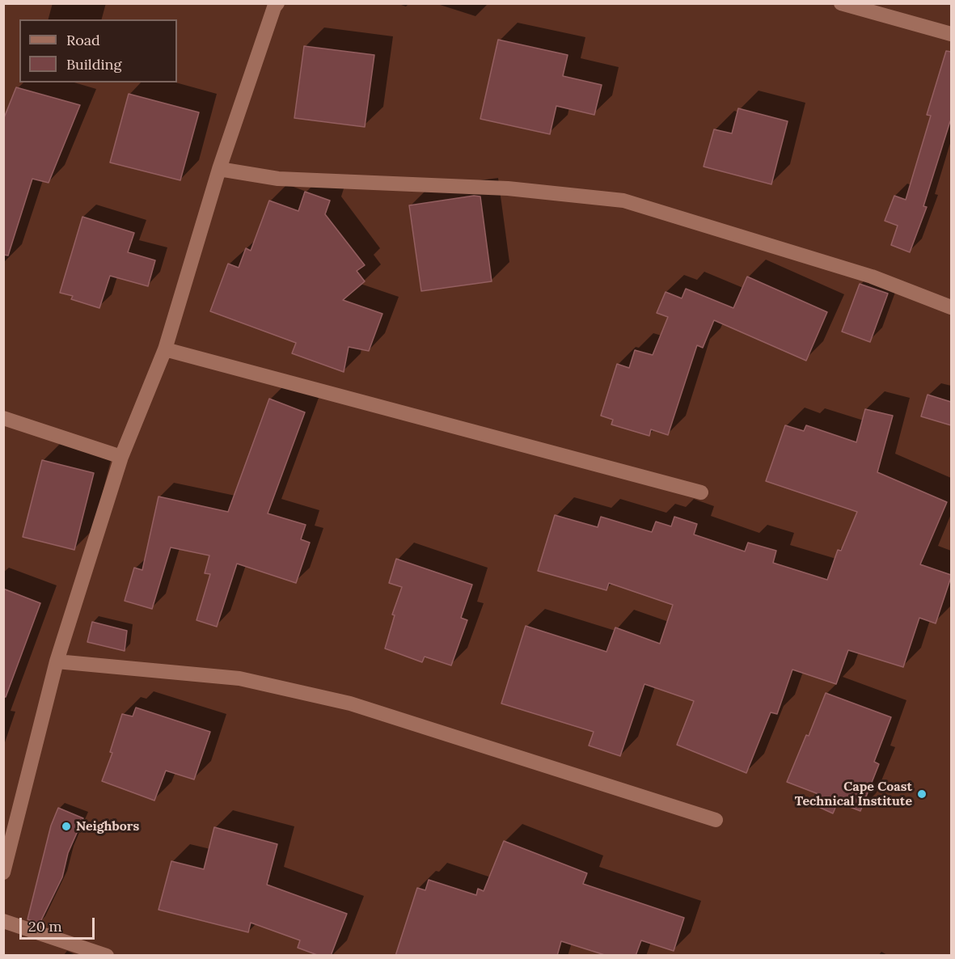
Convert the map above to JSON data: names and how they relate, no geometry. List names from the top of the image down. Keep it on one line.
{"places":["Cape Coast Technical Institute","Neighbors"],"legend":["Road","Building"],"scale_bar":"20 m"}
